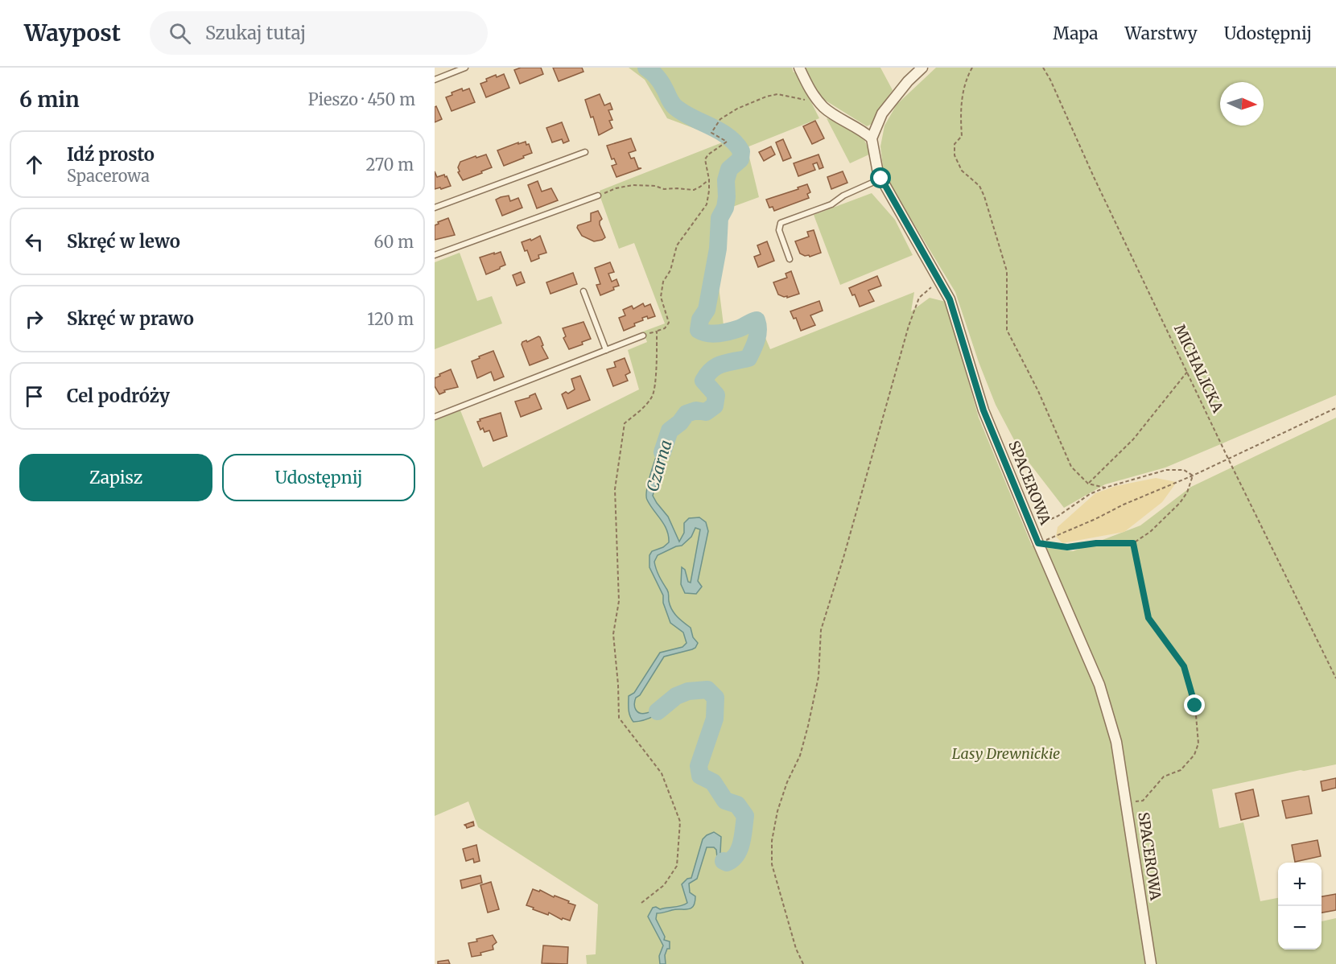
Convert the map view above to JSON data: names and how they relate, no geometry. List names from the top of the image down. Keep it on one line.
{"streets":{"street":["SPACEROWA"],"path":["MICHALICKA"]},"water":["Czarna"],"parks":["Lasy Drewnickie"],"north":"right","page":{"header":"Waypost","search":"Szukaj tutaj","nav":["Mapa","Warstwy","Udostępnij"],"heading":["6 min","Pieszo · 450 m"],"list":[["Idź prosto","Spacerowa","270 m"],["Skręć w lewo","60 m"],["Skręć w prawo","120 m"],"Cel podróży"],"buttons":["Zapisz","Udostępnij"],"map_buttons":["+","−"]}}
